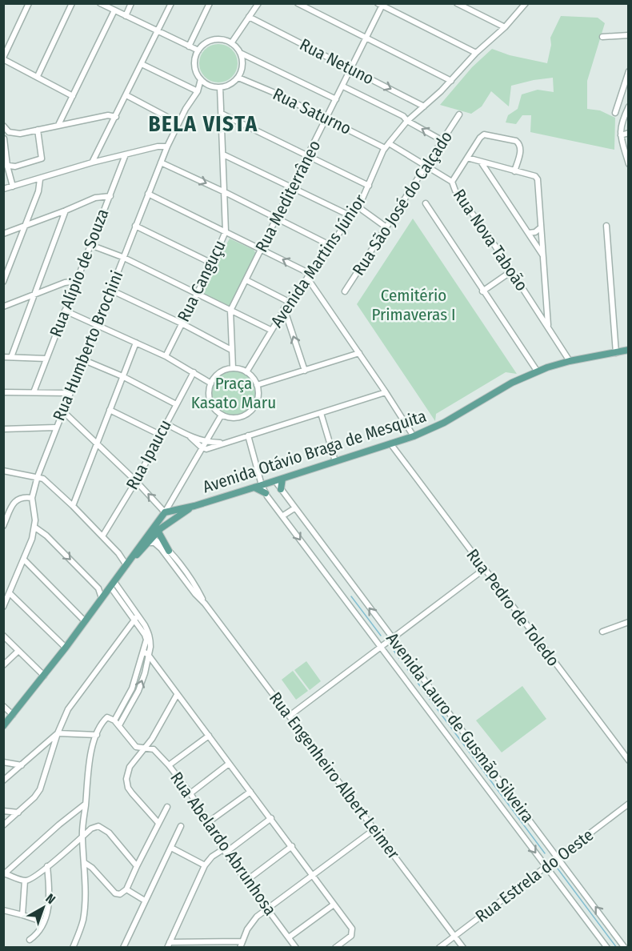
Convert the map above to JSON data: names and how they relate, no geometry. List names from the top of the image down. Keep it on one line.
{"streets":{"main road":["Avenida Otávio Braga de Mesquita"],"street":["Rua Netuno","Rua Saturno","Rua Mediterrâneo","Rua São José do Calçado","Rua Nova Taboão","Avenida Martins Júnior","Rua Alípio de Souza","Rua Canguçu","Rua Humberto Brochini","Rua Ipaucu","Rua Pedro de Toledo","Avenida Lauro de Gusmão Silveira","Rua Engenheiro Albert Leimer","Rua Abelardo Abrunhosa","Rua Estrela do Oeste"]},"crossings":[["Rua Netuno","Rua Mediterrâneo"],["Rua Netuno","Avenida Martins Júnior"],["Rua Saturno","Rua Mediterrâneo"],["Rua Saturno","Rua Nova Taboão"],["Rua Saturno","Avenida Martins Júnior"],["Rua Saturno","Rua Canguçu"],["Rua Saturno","Rua Humberto Brochini"],["Rua São José do Calçado","Rua Nova Taboão"],["Rua Nova Taboão","Avenida Martins Júnior"],["Rua Nova Taboão","Avenida Otávio Braga de Mesquita"],["Rua Canguçu","Rua Humberto Brochini"],["Avenida Otávio Braga de Mesquita","Rua Pedro de Toledo"],["Avenida Otávio Braga de Mesquita","Avenida Lauro de Gusmão Silveira"],["Avenida Lauro de Gusmão Silveira","Rua Estrela do Oeste"],["Rua Engenheiro Albert Leimer","Rua Estrela do Oeste"]],"districts":["BELA VISTA"],"parks":["Cemitério Primaveras I","Praça Kasato Maru"],"north":"top right"}
